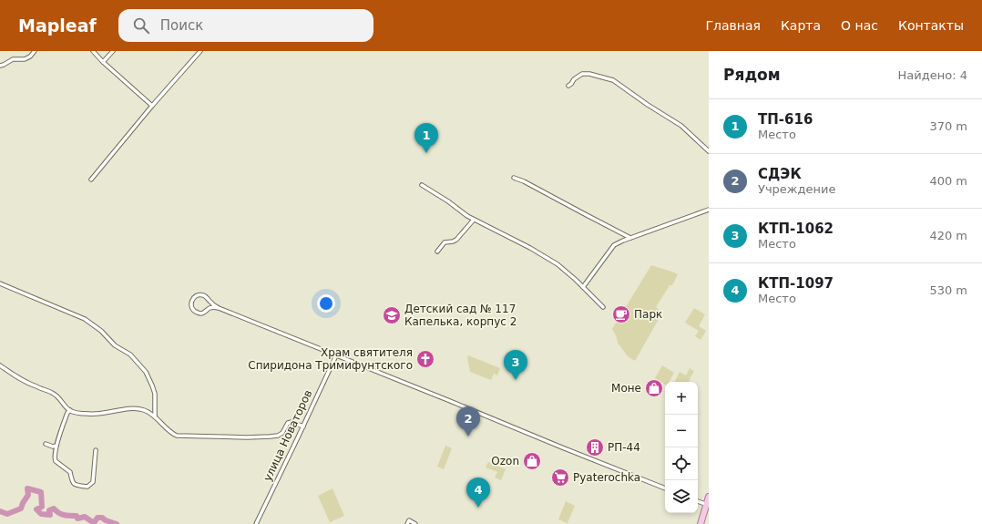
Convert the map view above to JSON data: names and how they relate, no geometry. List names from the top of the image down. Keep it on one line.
{"streets":{"street":["улица Новаторов"]},"places":{"cafe":["Парк"],"school or university":["Детский сад № 117 Капелька, корпус 2"],"church":["Храм святителя Спиридона Тримифунтского"],"shop":["Моне","Ozon"],"building":["РП-44"],"supermarket":["Pyaterochka"]},"page":{"header":"Mapleaf","search":"Поиск","nav":["Главная","Карта","О нас","Контакты"],"heading":["Рядом","Найдено: 4"],"list":[{"mark":"1","name":"ТП-616","note":"Место","value":"370 m"},{"mark":"2","name":"СДЭК","note":"Учреждение","value":"400 m"},{"mark":"3","name":"КТП-1062","note":"Место","value":"420 m"},{"mark":"4","name":"КТП-1097","note":"Место","value":"530 m"}],"pins":["1","3","2","4"],"map_buttons":["+","−"]}}
